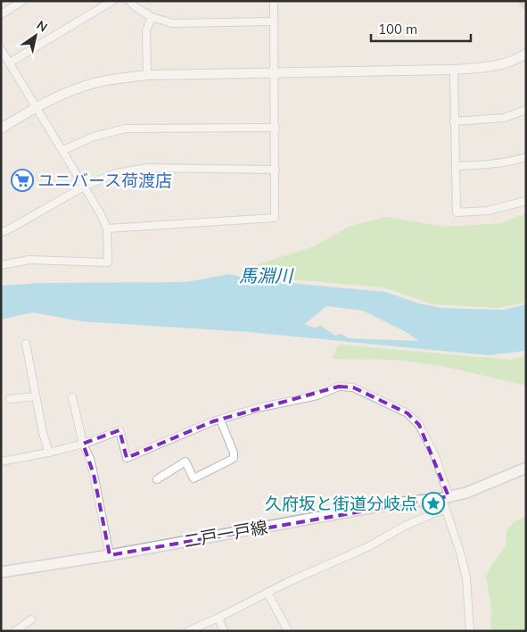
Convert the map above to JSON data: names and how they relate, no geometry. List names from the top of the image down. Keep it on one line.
{"streets":{"main road":["二戸一戸線"]},"water":["馬淵川"],"places":{"supermarket":["ユニバース荷渡店"],"place":["久府坂と街道分岐点"]},"scale_bar":"100 m","north":"top right"}
